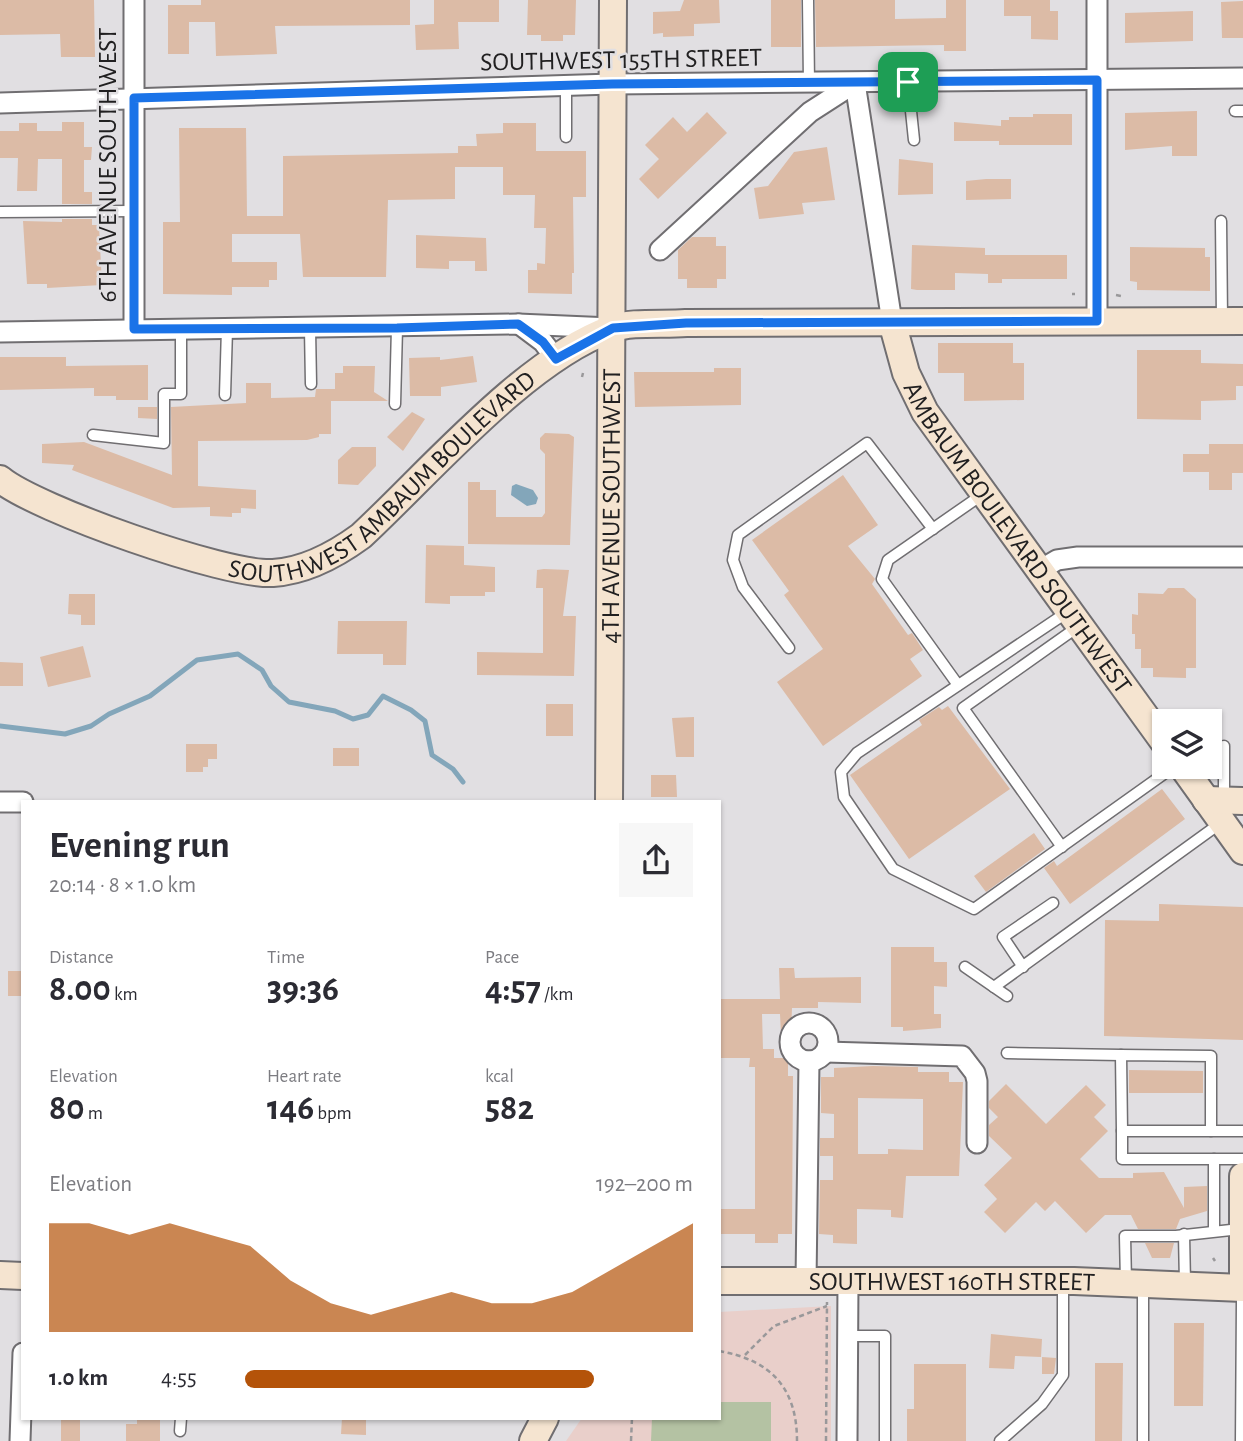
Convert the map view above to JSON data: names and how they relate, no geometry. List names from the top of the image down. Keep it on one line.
{"streets":{"street":["SOUTHWEST 155TH STREET","6TH AVENUE SOUTHWEST","SOUTHWEST AMBAUM BOULEVARD","4TH AVENUE SOUTHWEST","AMBAUM BOULEVARD SOUTHWEST","SOUTHWEST 160TH STREET"]},"crossings":[["SOUTHWEST 155TH STREET","6TH AVENUE SOUTHWEST"],["SOUTHWEST 155TH STREET","4TH AVENUE SOUTHWEST"],["SOUTHWEST AMBAUM BOULEVARD","4TH AVENUE SOUTHWEST"],["SOUTHWEST AMBAUM BOULEVARD","AMBAUM BOULEVARD SOUTHWEST"]],"page":{"heading":["Evening run","20:14 · 8 × 1.0 km"],"stats":[["Distance","8.00 km"],["Time","39:36"],["Pace","4:57 /km"],["Elevation","80 m"],["Heart rate","146 bpm"],["kcal","582"]],"chart":["Elevation","192–200 m"],"list":[{"name":"1.0 km","note":"4:55"}]}}
